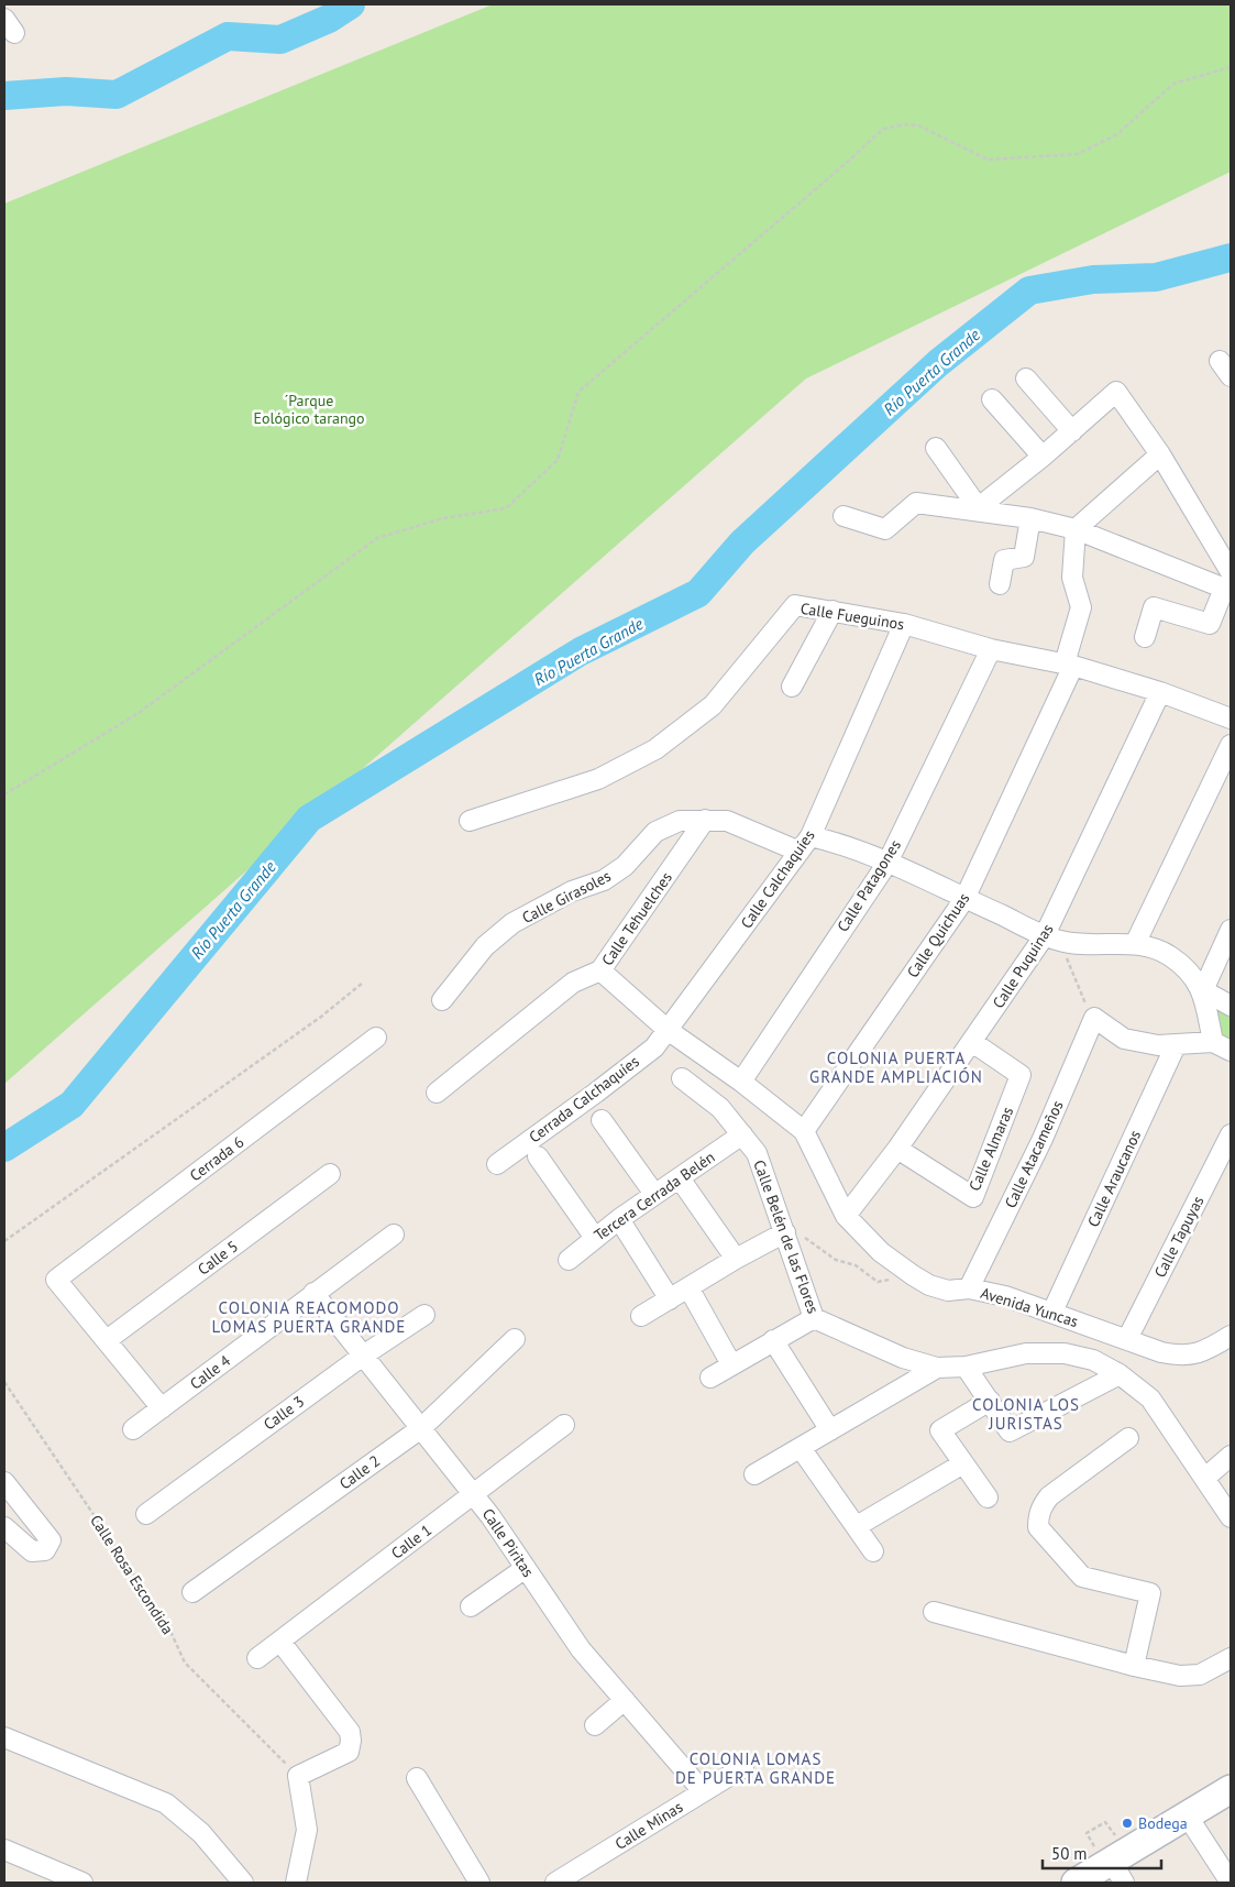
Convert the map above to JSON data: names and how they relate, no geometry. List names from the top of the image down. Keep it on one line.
{"streets":{"street":["Calle Fueguinos","Calle Calchaquíes","Calle Patagones","Calle Girasoles","Calle Tehuelches","Calle Quichuas","Calle Puquinas","Cerrada Calchaquíes","Calle Almaras","Calle Atacameños","Cerrada 6","Calle Araucanos","Tercera Cerrada Belén","Calle Belén de las Flores","Calle Tapuyas","Calle 5","Avenida Yuncas","Calle 4","Calle 3","Calle 2","Calle 1","Calle Piritas","Calle Minas"],"path":["Calle Rosa Escondida"]},"crossings":[["Calle Fueguinos","Calle Calchaquíes"],["Calle Fueguinos","Calle Patagones"],["Calle Fueguinos","Calle Quichuas"],["Calle Fueguinos","Calle Puquinas"],["Calle Calchaquíes","Calle Girasoles"],["Calle Calchaquíes","Calle Tehuelches"],["Calle Calchaquíes","Cerrada Calchaquíes"],["Calle Calchaquíes","Avenida Yuncas"],["Calle Patagones","Calle Girasoles"],["Calle Patagones","Avenida Yuncas"],["Calle Girasoles","Calle Tehuelches"],["Calle Girasoles","Calle Quichuas"],["Calle Girasoles","Calle Puquinas"],["Calle Tehuelches","Cerrada Calchaquíes"],["Calle Tehuelches","Avenida Yuncas"],["Calle Quichuas","Avenida Yuncas"],["Calle Puquinas","Calle Almaras"],["Calle Puquinas","Avenida Yuncas"],["Cerrada Calchaquíes","Avenida Yuncas"],["Calle Atacameños","Avenida Yuncas"],["Cerrada 6","Calle 5"],["Calle Araucanos","Avenida Yuncas"],["Tercera Cerrada Belén","Calle Belén de las Flores"],["Calle Tapuyas","Avenida Yuncas"],["Calle 4","Calle Piritas"],["Calle 3","Calle Piritas"],["Calle 2","Calle Piritas"],["Calle 1","Calle Piritas"],["Calle Piritas","Calle Minas"]],"districts":["COLONIA PUERTA GRANDE AMPLIACIÓN","COLONIA REACOMODO LOMAS PUERTA GRANDE","COLONIA LOS JURISTAS","COLONIA LOMAS DE PUERTA GRANDE"],"water":["Río Puerta Grande"],"parks":["´Parque Eológico tarango"],"places":["Bodega"],"scale_bar":"50 m"}
